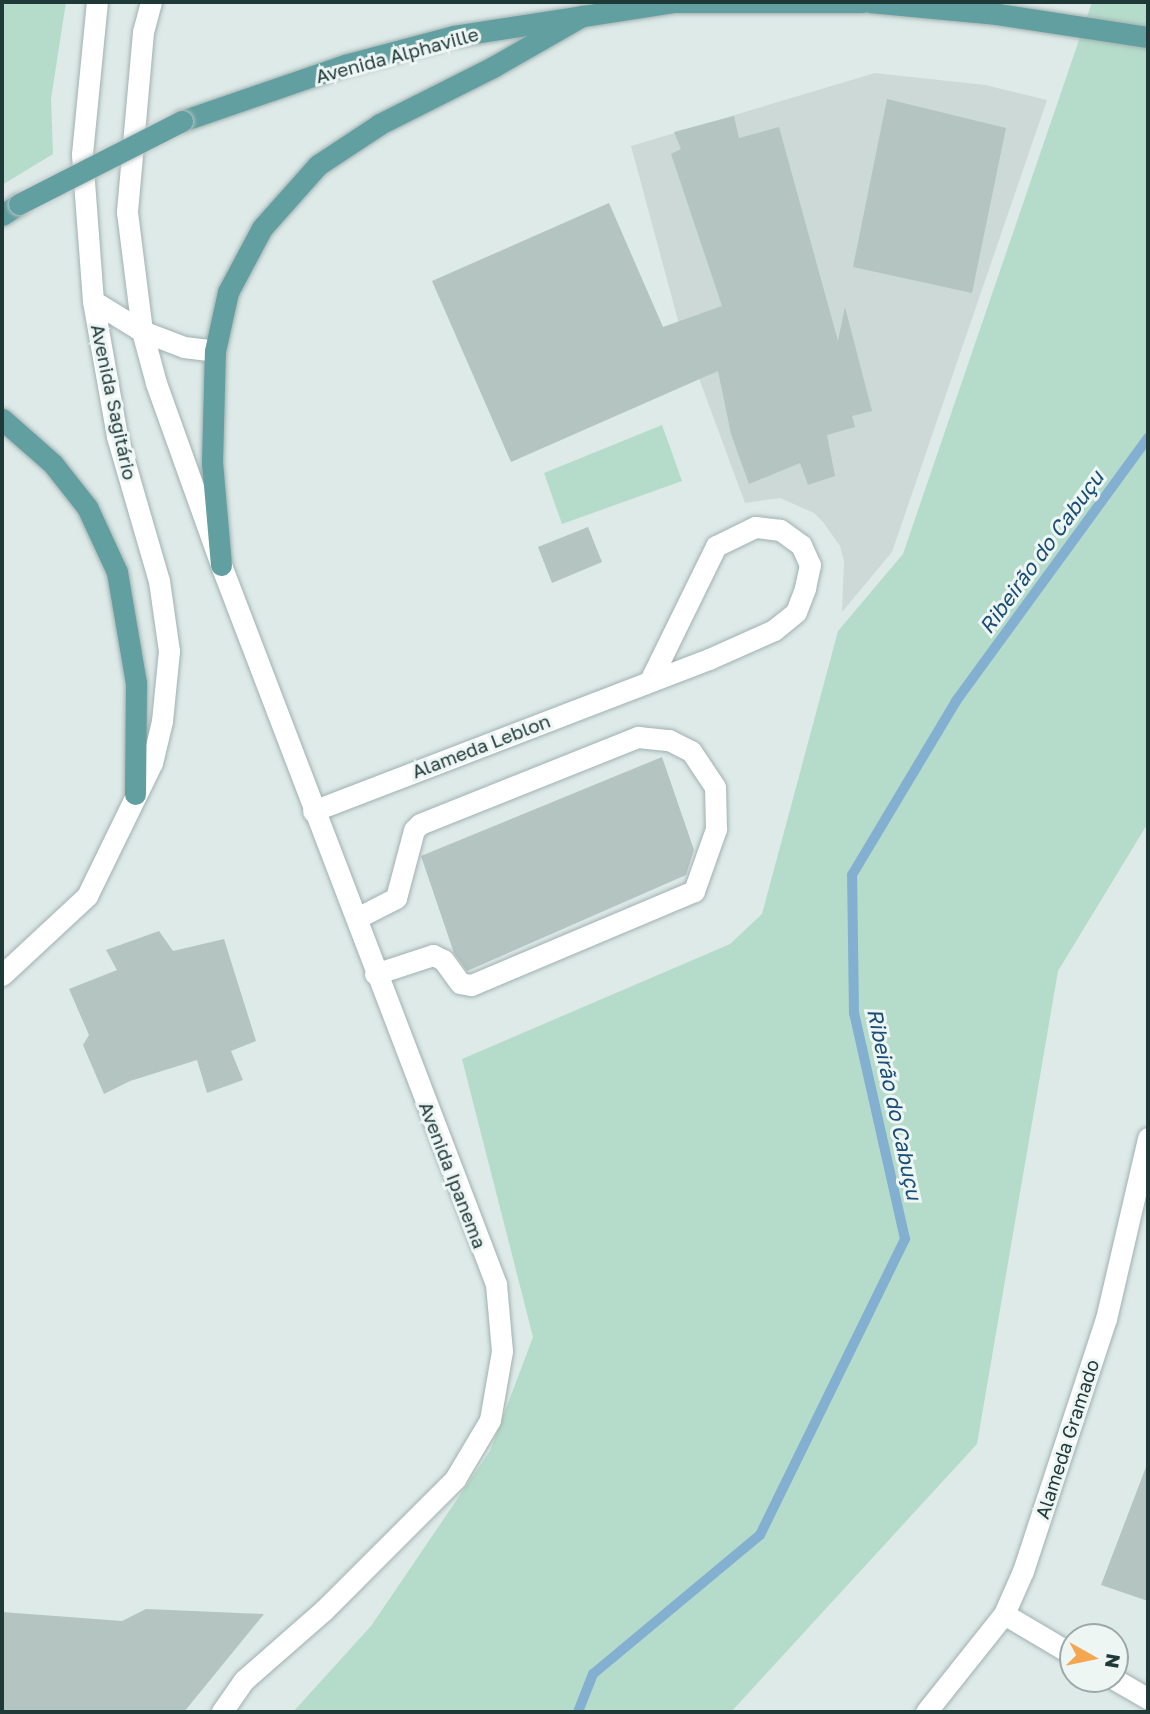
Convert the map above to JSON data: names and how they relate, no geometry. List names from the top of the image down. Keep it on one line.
{"streets":{"main road":["Avenida Alphaville"],"street":["Avenida Sagitário","Alameda Leblon","Avenida Ipanema","Alameda Gramado"]},"crossings":[["Alameda Leblon","Avenida Ipanema"]],"water":["Ribeirão do Cabuçu"],"north":"right"}
